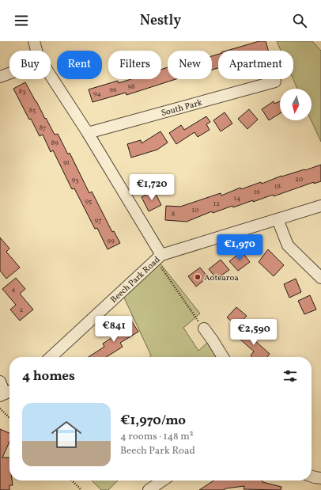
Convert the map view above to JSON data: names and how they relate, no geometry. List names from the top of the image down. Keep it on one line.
{"streets":{"street":["South Park","Beech Park Road"]},"places":["Aotearoa"],"house_numbers":["98","96","83","94","85","87","89","91","20","93","18","16","14","95","12","10","8","97","99","4","2"],"north":"bottom","page":{"header":"Nestly","chip":["Buy","Rent","Filters","New","Apartment"],"price":["€1,720","€1,970","€841","€2,590"],"heading":"4 homes","list":[{"name":"€1,970/mo","note":"4 rooms · 148 m² · Beech Park Road"}]}}
